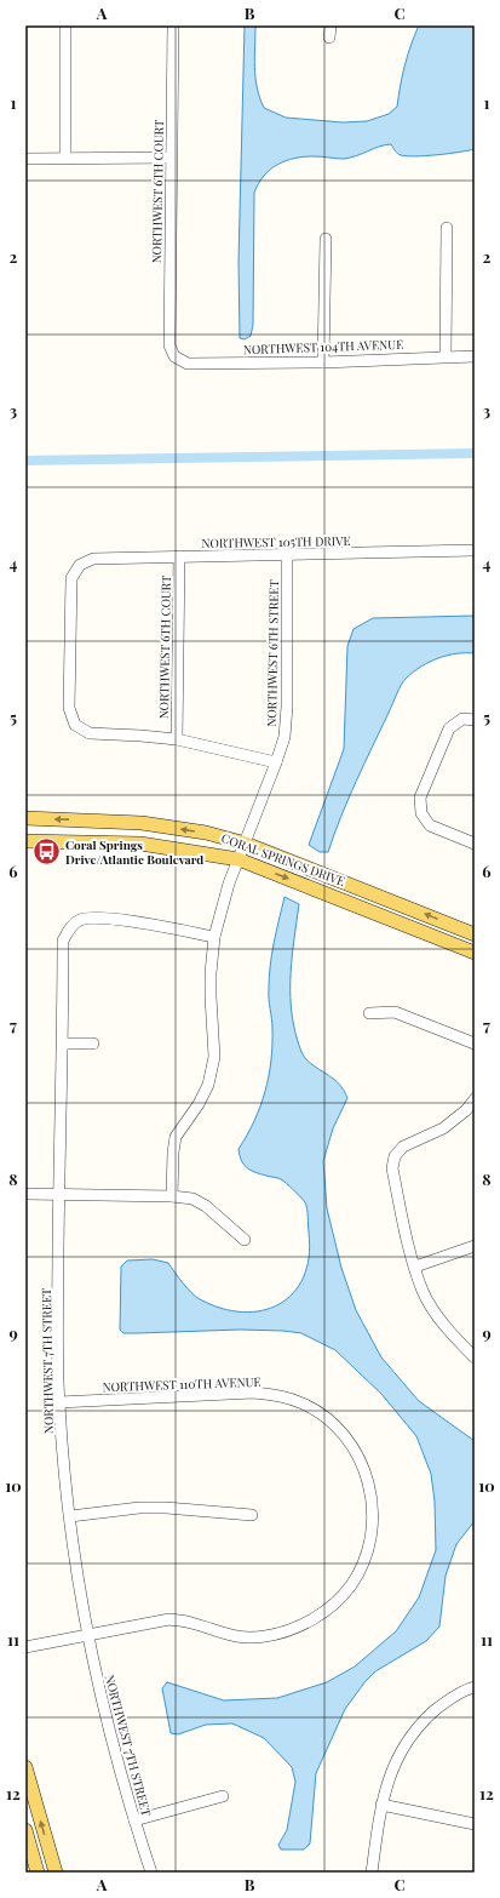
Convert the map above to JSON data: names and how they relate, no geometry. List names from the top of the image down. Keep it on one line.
{"streets":{"main road":["CORAL SPRINGS DRIVE"],"street":["NORTHWEST 6TH COURT","NORTHWEST 104TH AVENUE","NORTHWEST 105TH DRIVE","NORTHWEST 6TH STREET","NORTHWEST 7TH STREET","NORTHWEST 110TH AVENUE"]},"crossings":[["NORTHWEST 6TH COURT","NORTHWEST 104TH AVENUE"],["NORTHWEST 6TH COURT","NORTHWEST 105TH DRIVE"],["NORTHWEST 105TH DRIVE","NORTHWEST 6TH STREET"],["NORTHWEST 6TH STREET","CORAL SPRINGS DRIVE"],["NORTHWEST 6TH STREET","NORTHWEST 7TH STREET"],["NORTHWEST 7TH STREET","NORTHWEST 110TH AVENUE"]],"places":{"bus stop":["Coral Springs Drive/Atlantic Boulevard"]},"grid":{"columns":["A","B","C"],"rows":["1","2","3","4","5","6","7","8","9","10","11","12"]}}
